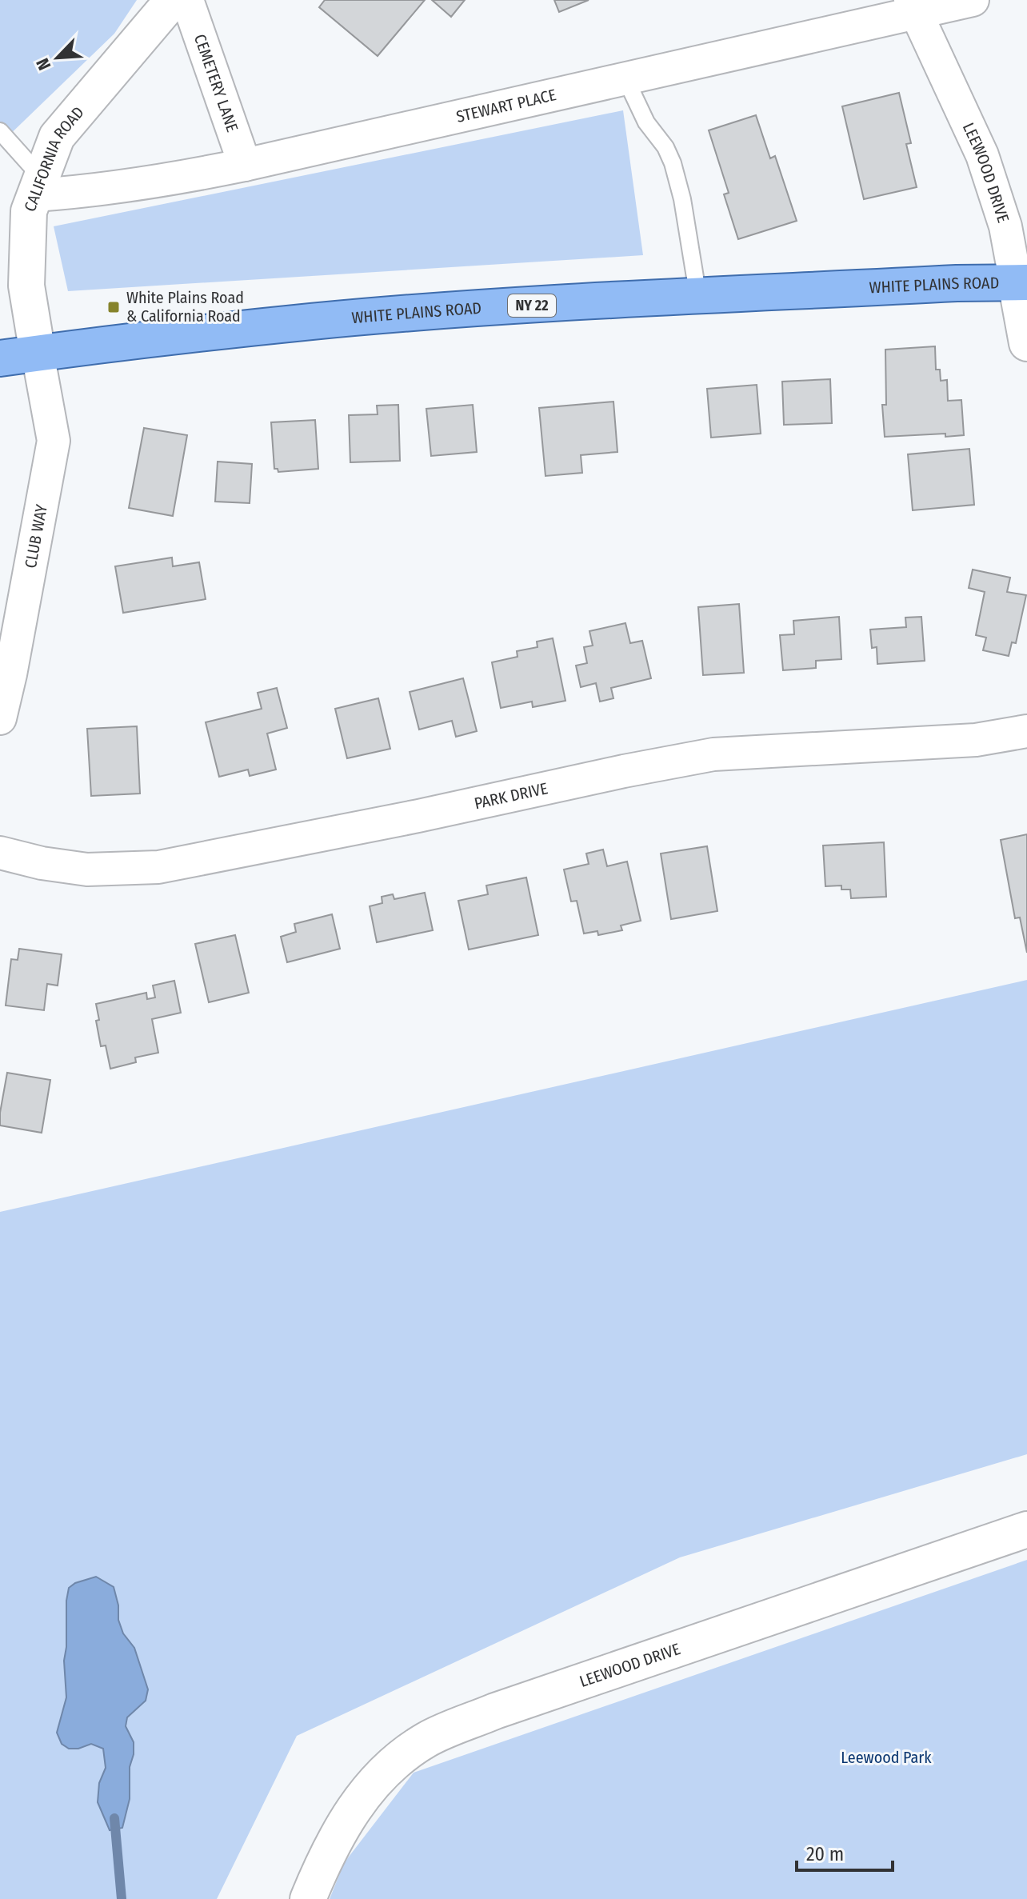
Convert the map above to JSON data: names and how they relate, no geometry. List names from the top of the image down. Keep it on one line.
{"streets":{"main road":["WHITE PLAINS ROAD","NY 22"],"street":["CEMETERY LANE","STEWART PLACE","CALIFORNIA ROAD","LEEWOOD DRIVE","CLUB WAY","PARK DRIVE"]},"crossings":[["CEMETERY LANE","STEWART PLACE"],["STEWART PLACE","CALIFORNIA ROAD"],["STEWART PLACE","LEEWOOD DRIVE"],["CALIFORNIA ROAD","WHITE PLAINS ROAD"],["CALIFORNIA ROAD","CLUB WAY"],["LEEWOOD DRIVE","WHITE PLAINS ROAD"],["WHITE PLAINS ROAD","CLUB WAY"]],"parks":["Leewood Park"],"places":{"transit":["White Plains Road & California Road"]},"scale_bar":"20 m","north":"bottom left"}
